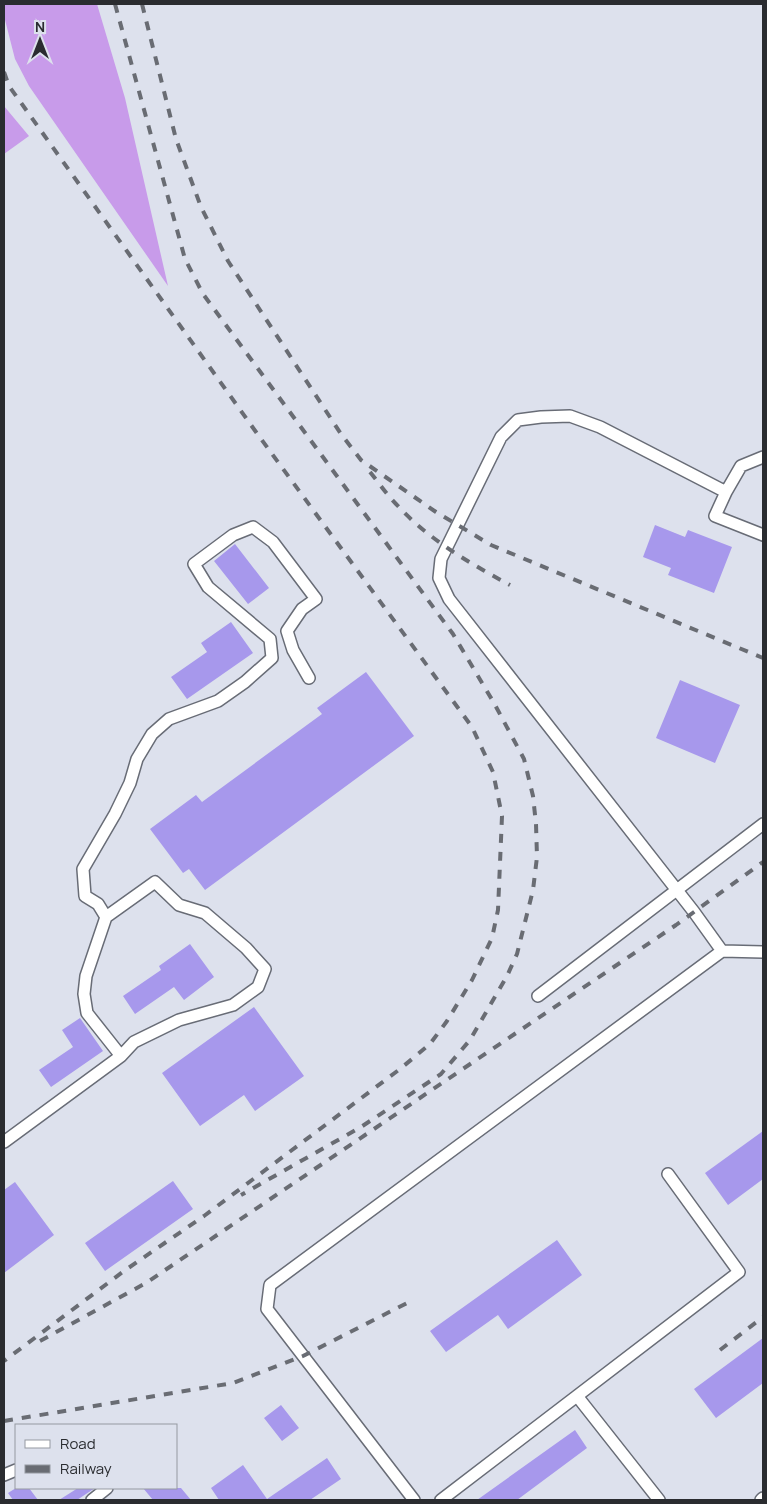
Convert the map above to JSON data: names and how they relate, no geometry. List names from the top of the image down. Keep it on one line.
{"legend":["Road","Railway"],"north":"top"}
